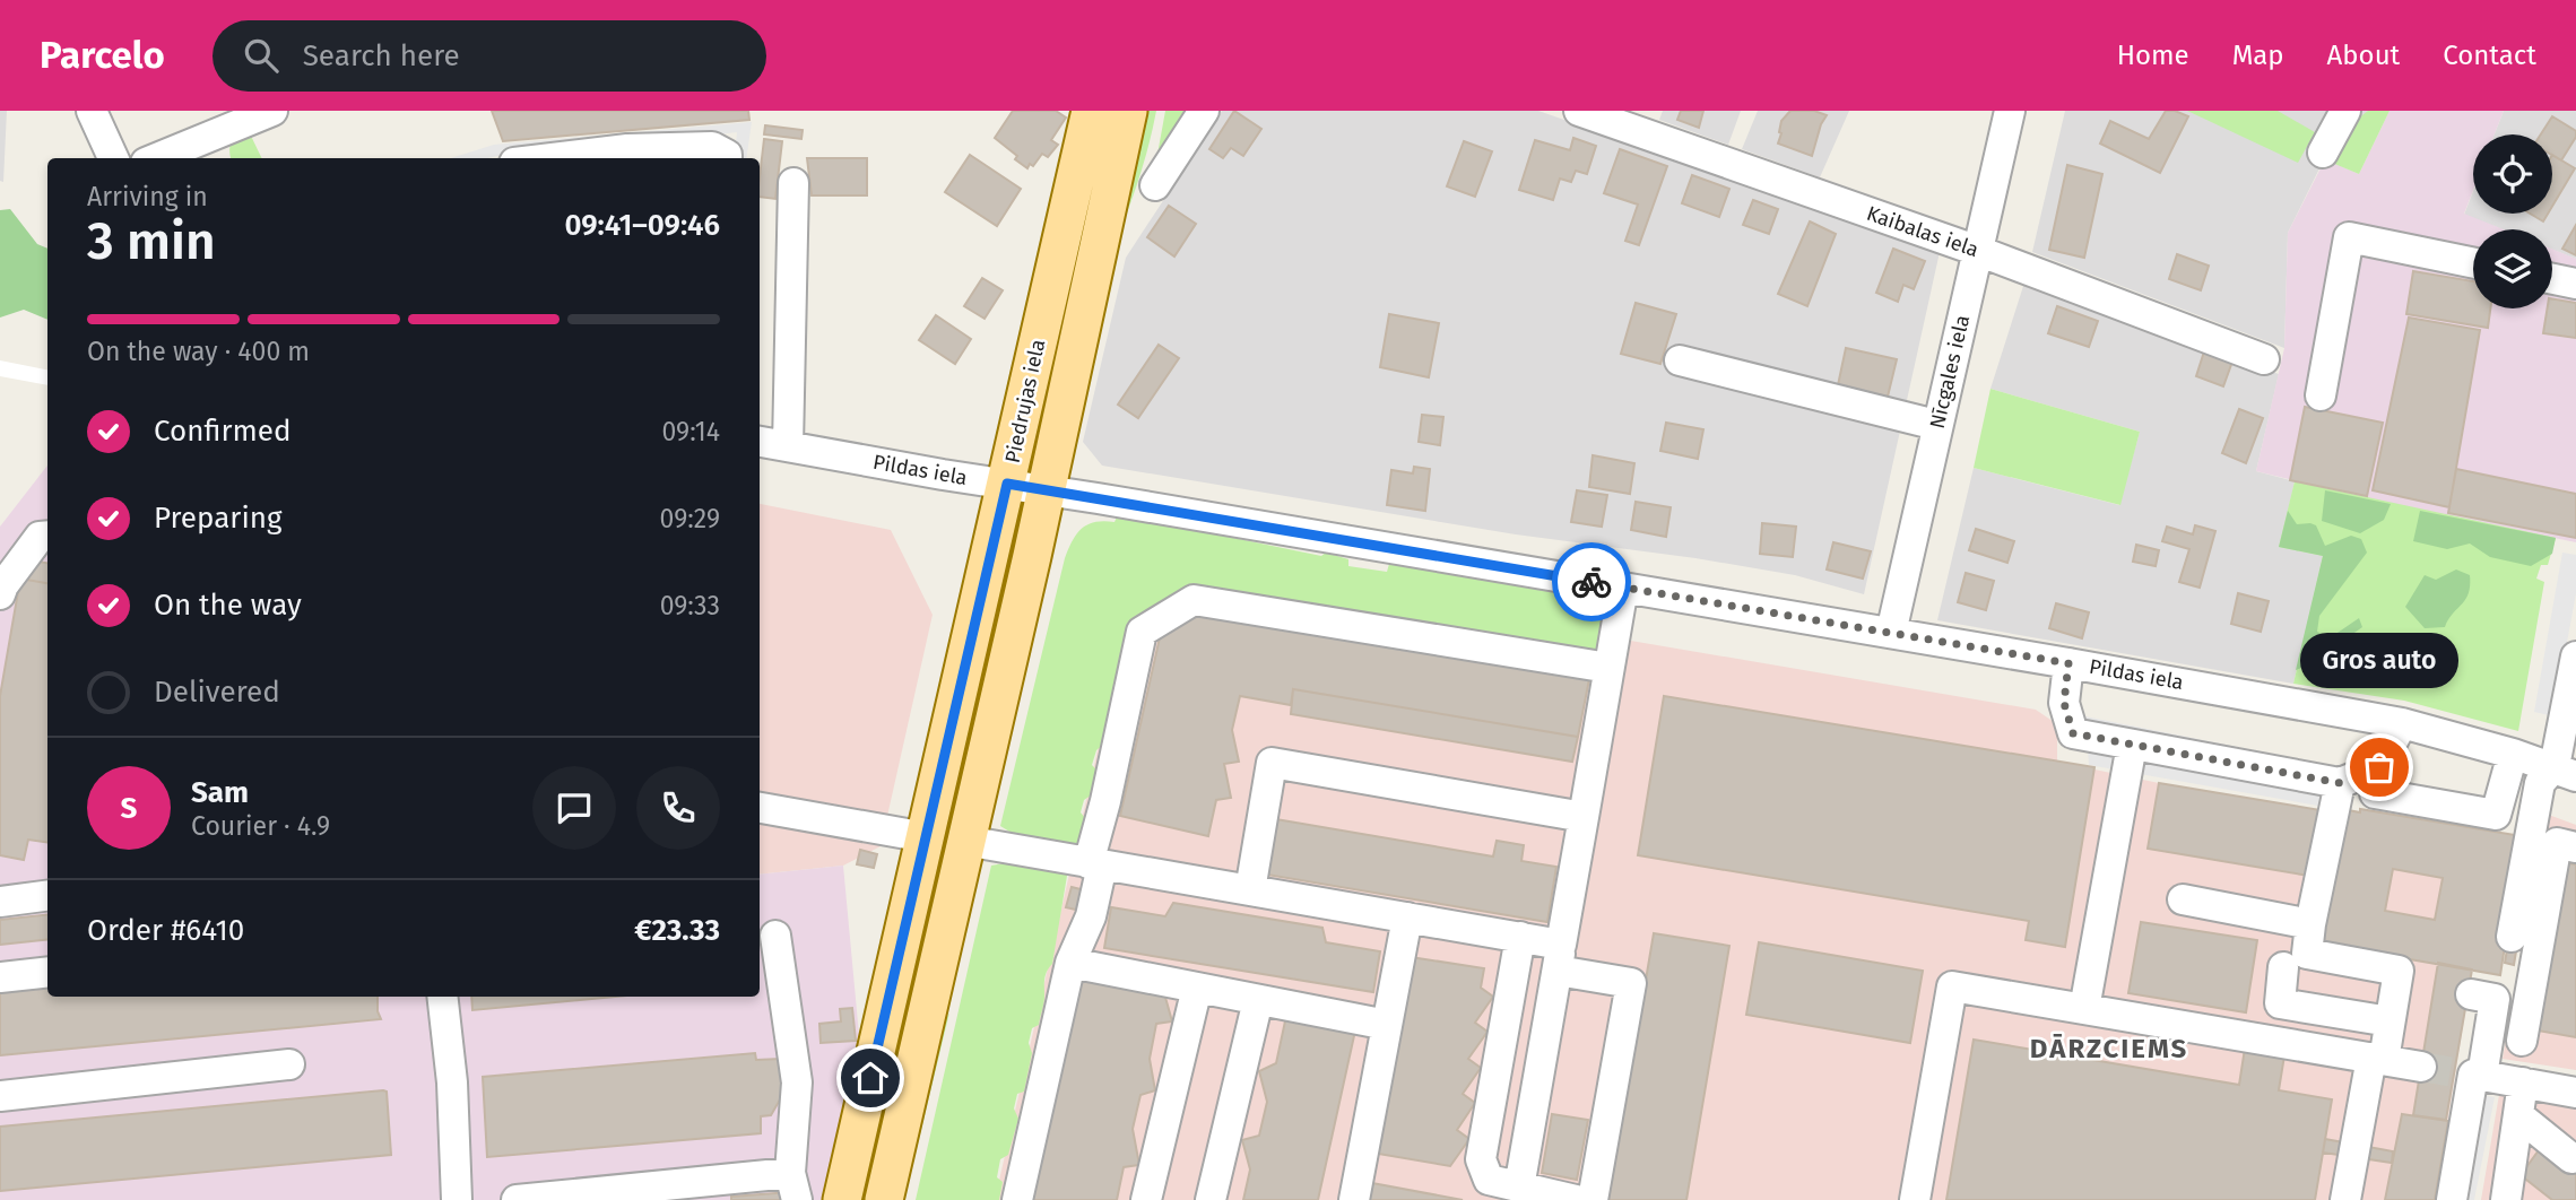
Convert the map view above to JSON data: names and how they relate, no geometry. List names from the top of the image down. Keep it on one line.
{"streets":{"main road":["Piedrujas iela"],"street":["Kaibalas iela","Nīcgales iela","Pildas iela"]},"crossings":[["Kaibalas iela","Nīcgales iela"],["Nīcgales iela","Pildas iela"],["Piedrujas iela","Pildas iela"]],"districts":["DĀRZCIEMS"],"places":["Gros auto"],"page":{"header":"Parcelo","search":"Search here","nav":["Home","Map","About","Contact"],"heading":["3 min","Arriving in","09:41–09:46"],"panel":["Sam","Courier · 4.9","Order #6410","€23.33"],"bar":"On the way · 400 m","list":[["Confirmed","09:14"],["Preparing","09:29"],["On the way","09:33"],"Delivered"],"bubble":"Gros auto","round":"S"}}
